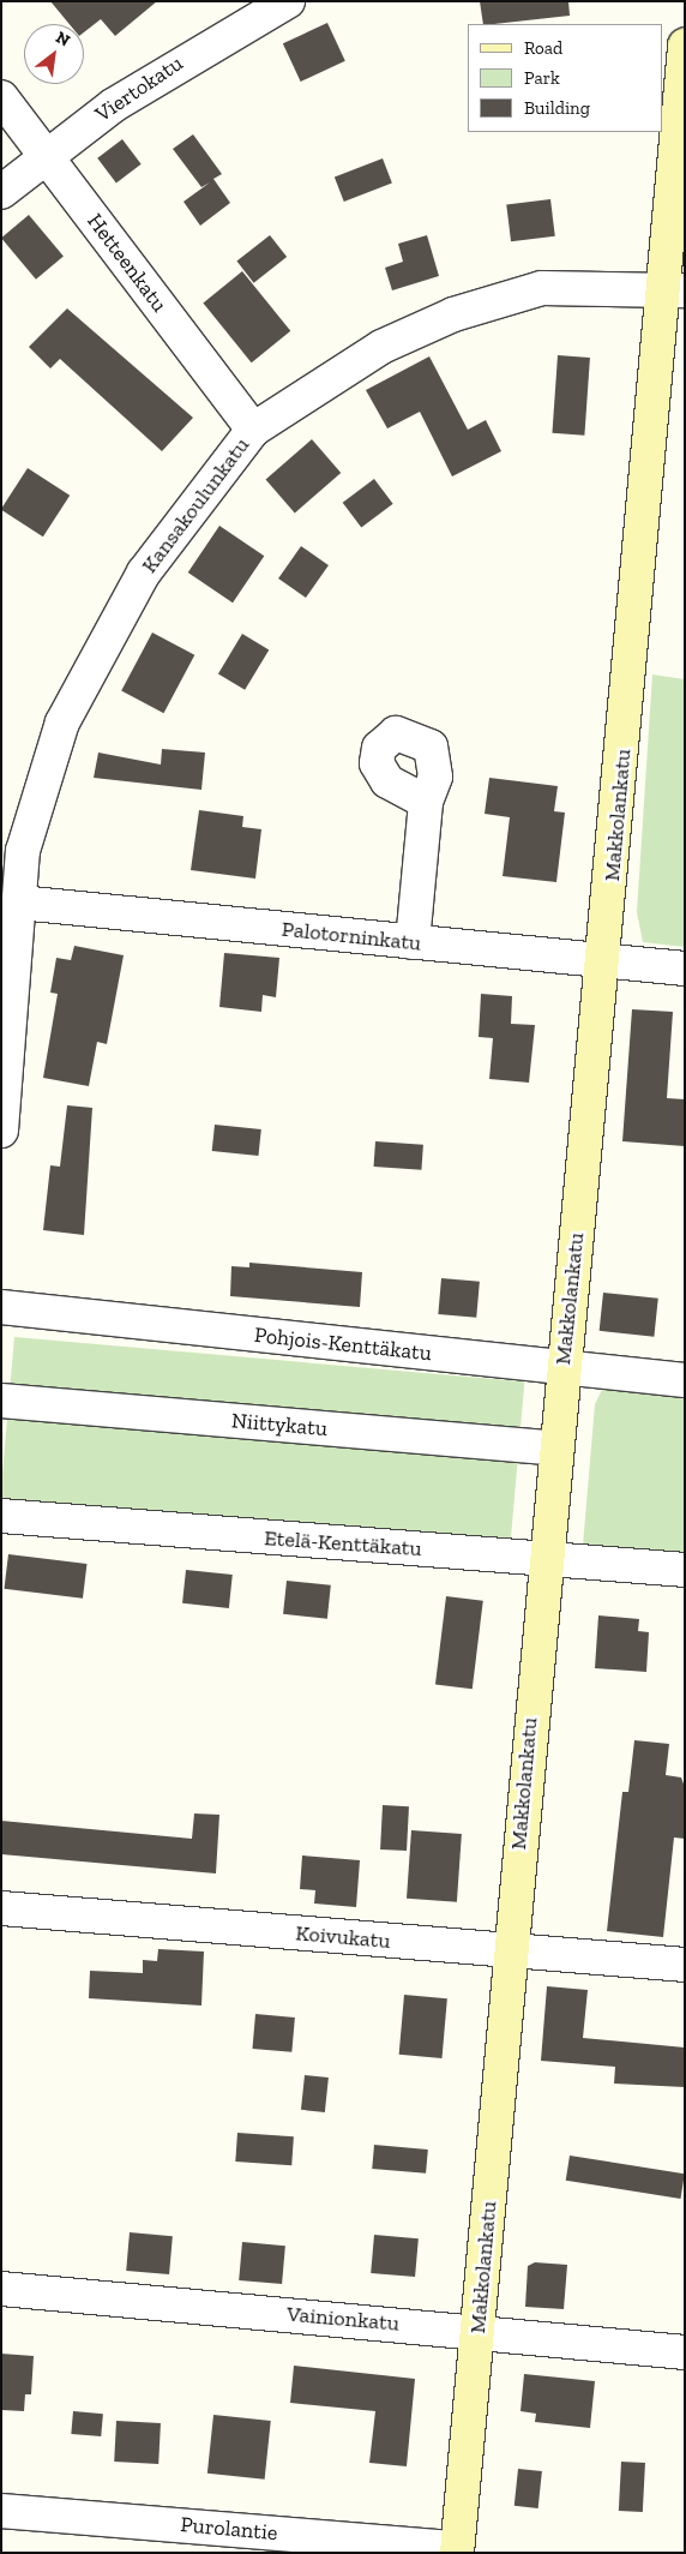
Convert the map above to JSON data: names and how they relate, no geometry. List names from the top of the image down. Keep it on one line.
{"streets":{"street":["Viertokatu","Hetteenkatu","Kansakoulunkatu","Makkolankatu","Palotorninkatu","Pohjois-Kenttäkatu","Niittykatu","Etelä-Kenttäkatu","Koivukatu","Vainionkatu","Purolantie"]},"crossings":[["Viertokatu","Hetteenkatu"],["Hetteenkatu","Kansakoulunkatu"],["Kansakoulunkatu","Makkolankatu"],["Kansakoulunkatu","Palotorninkatu"],["Makkolankatu","Palotorninkatu"],["Makkolankatu","Pohjois-Kenttäkatu"],["Makkolankatu","Niittykatu"],["Makkolankatu","Etelä-Kenttäkatu"],["Makkolankatu","Koivukatu"],["Makkolankatu","Vainionkatu"],["Makkolankatu","Purolantie"]],"legend":["Road","Park","Building"],"north":"top right"}
